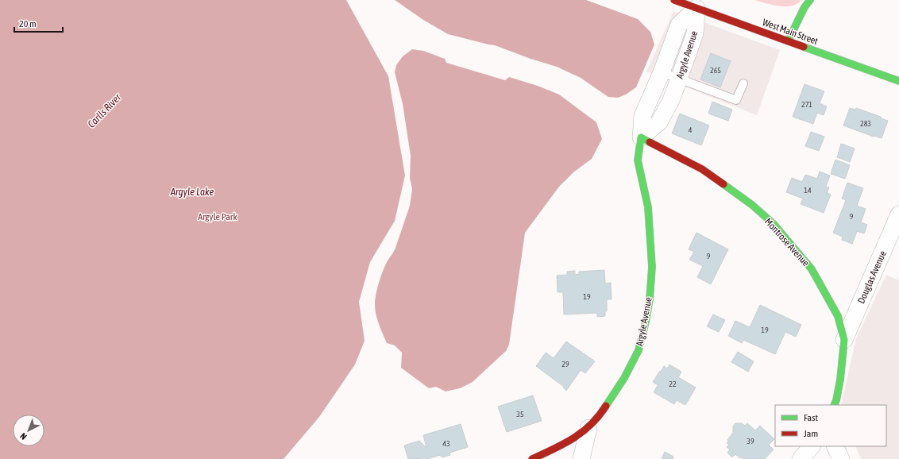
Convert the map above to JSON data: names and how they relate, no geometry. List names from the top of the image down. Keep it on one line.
{"streets":{"street":["West Main Street","Argyle Avenue","Montrose Avenue","Douglas Avenue"]},"crossings":[["West Main Street","Argyle Avenue"],["Argyle Avenue","Montrose Avenue"],["Montrose Avenue","Douglas Avenue"]],"water":["Carlls River","Argyle Lake"],"parks":["Argyle Park"],"house_numbers":["265","271","283","4","14","9","9","19","19","29","22","35","39","43"],"legend":["Fast","Jam"],"scale_bar":"20 m","north":"bottom left"}
